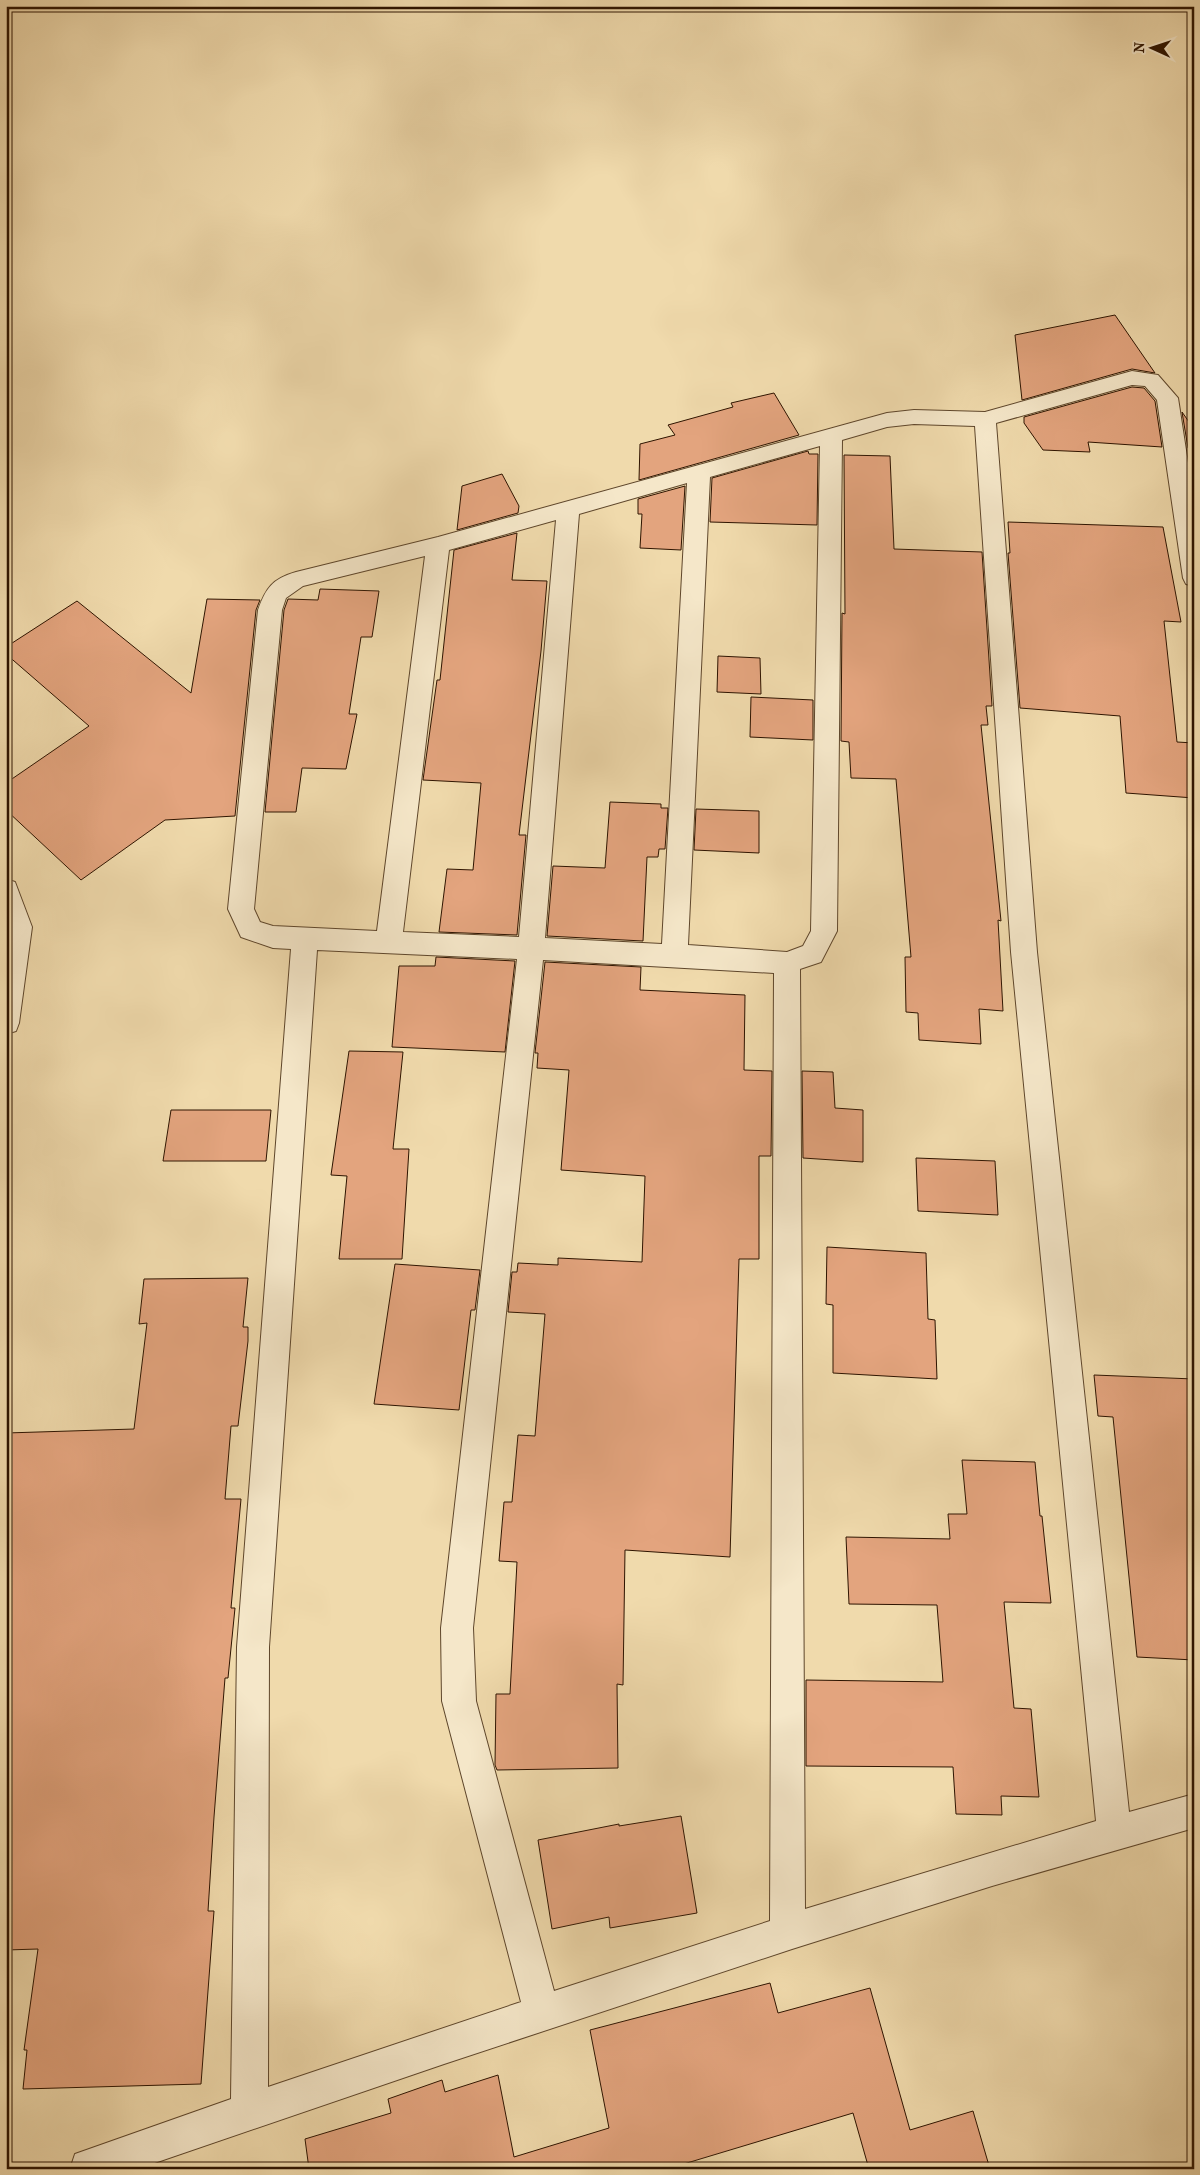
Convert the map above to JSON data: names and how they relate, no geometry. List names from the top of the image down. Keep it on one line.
{"north":"left"}
